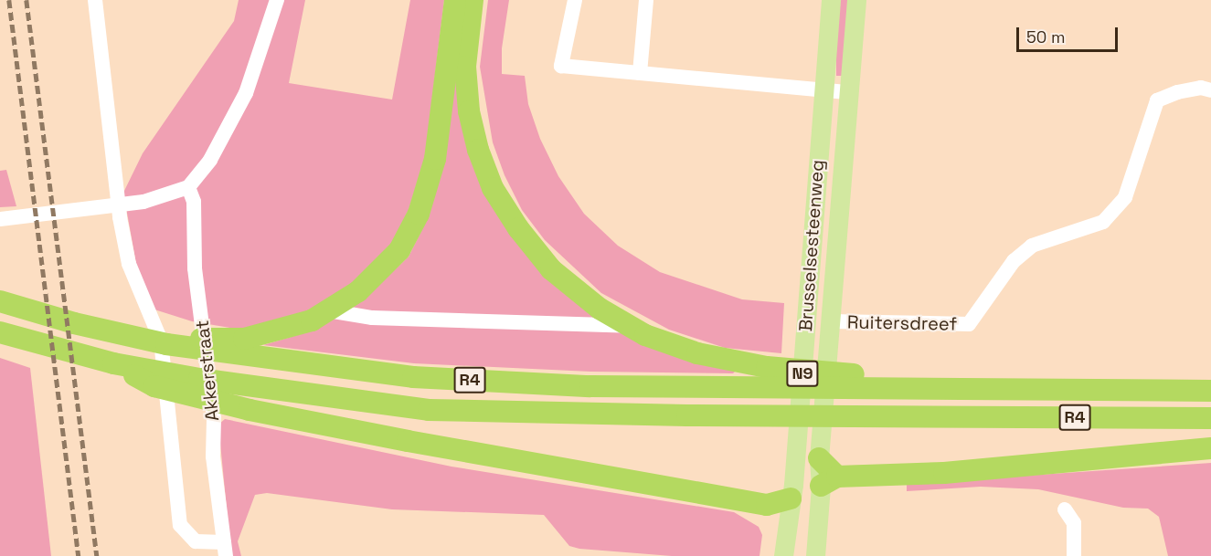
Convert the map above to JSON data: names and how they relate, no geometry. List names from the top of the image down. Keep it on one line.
{"streets":{"highway":["R4"],"main road":["Brusselsesteenweg","N9"],"street":["Ruitersdreef","Akkerstraat"]},"crossings":[["Brusselsesteenweg","Ruitersdreef"]],"scale_bar":"50 m"}
